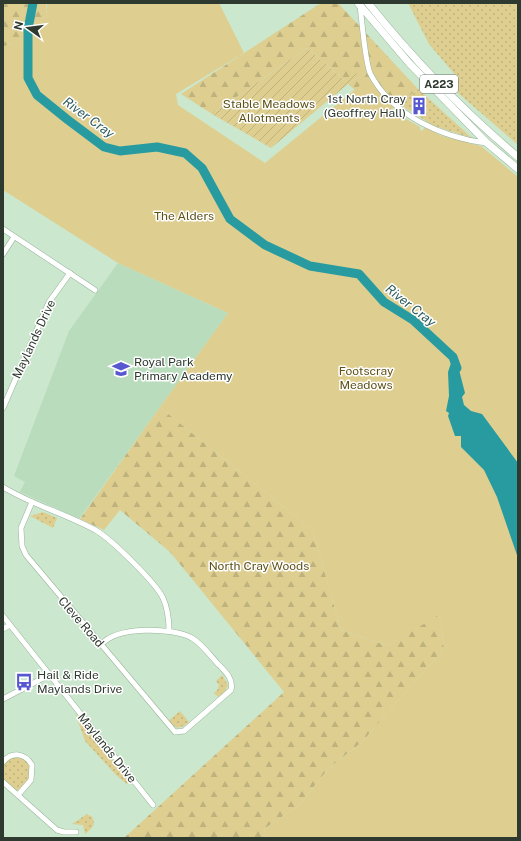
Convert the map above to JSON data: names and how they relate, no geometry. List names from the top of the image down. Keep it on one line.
{"streets":{"main road":["A223"],"street":["Maylands Drive","Cleve Road"]},"water":["River Cray"],"parks":["Stable Meadows Allotments","The Alders","Footscray Meadows","North Cray Woods"],"places":{"building":["1st North Cray (Geoffrey Hall)"],"school or university":["Royal Park Primary Academy"],"bus stop":["Hail & Ride Maylands Drive"]},"north":"left"}
